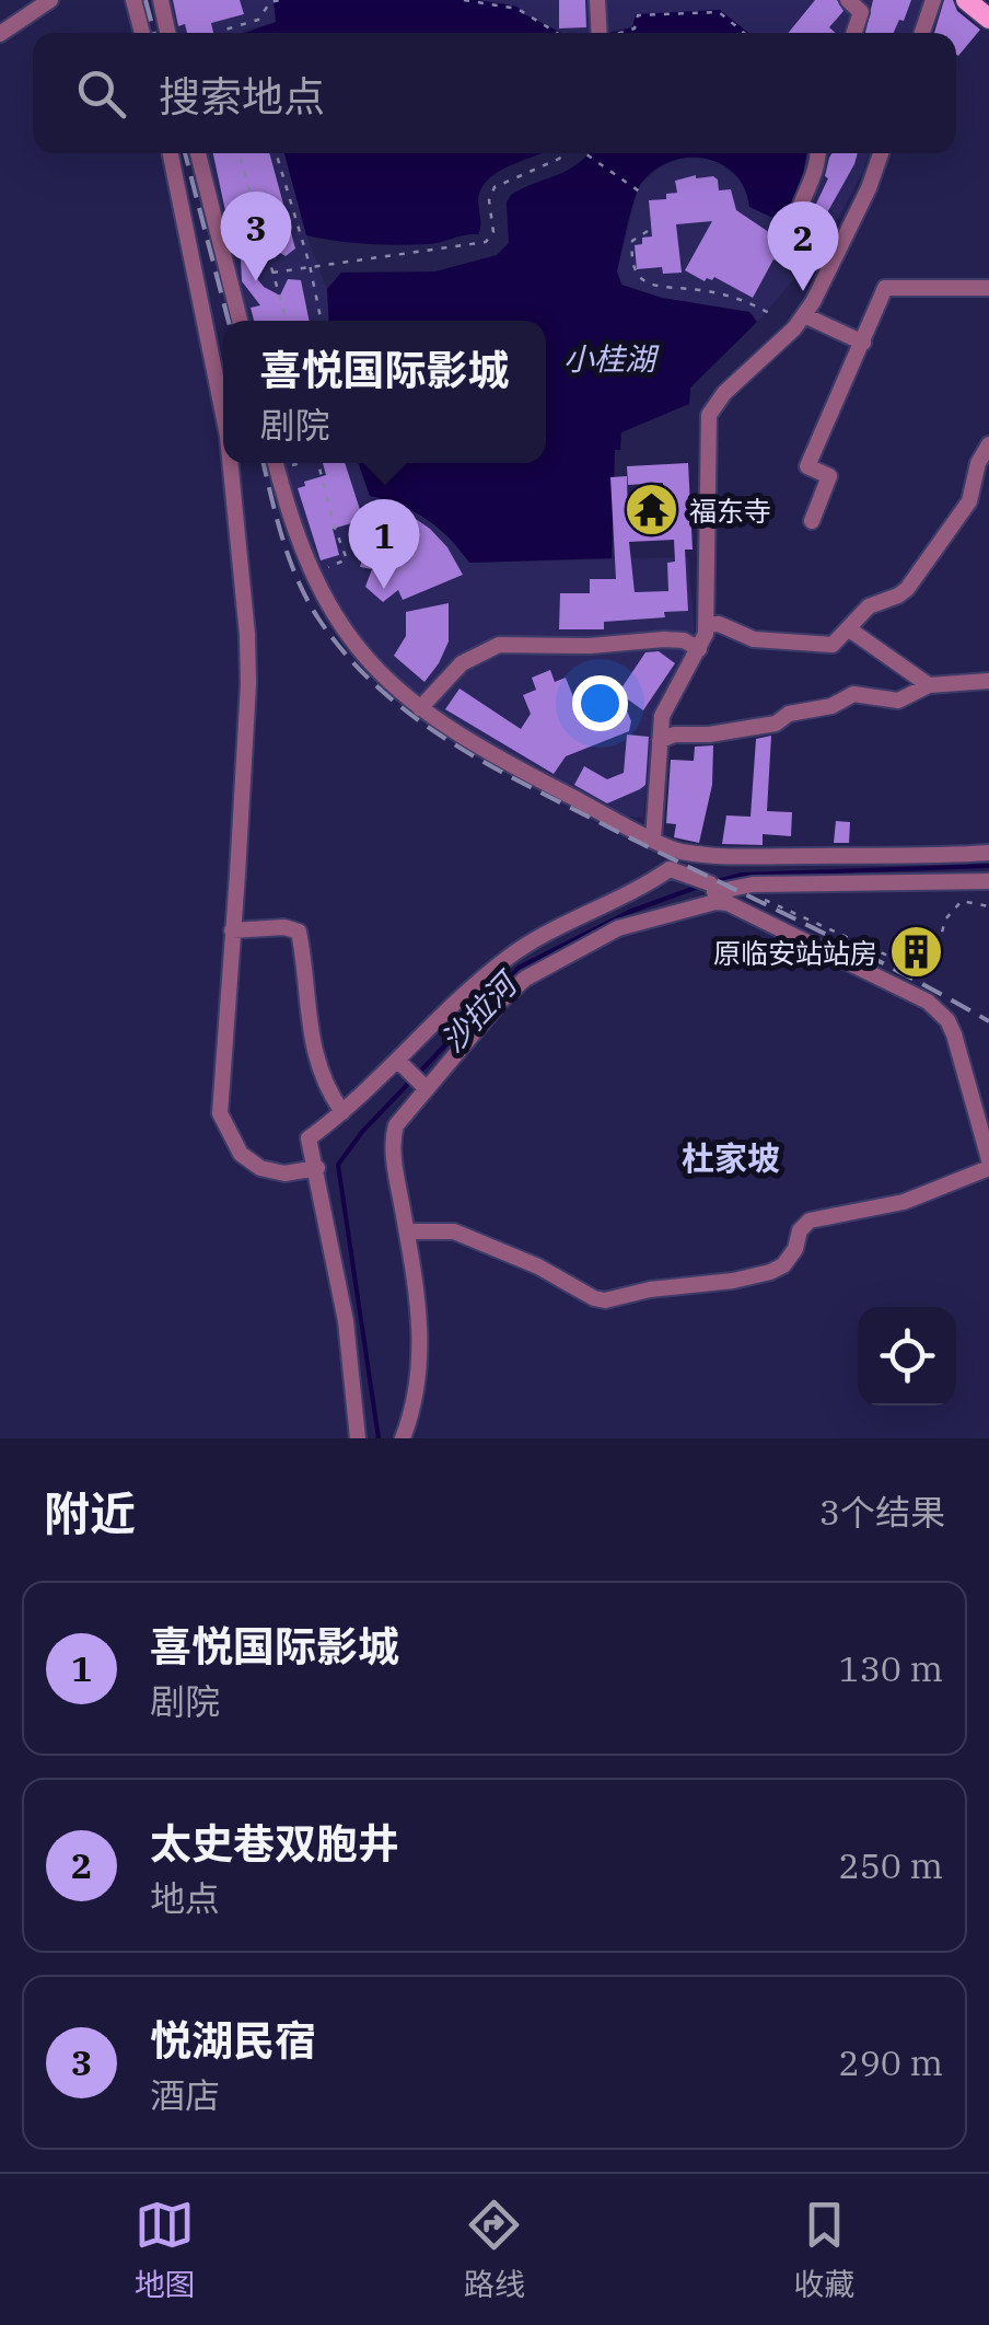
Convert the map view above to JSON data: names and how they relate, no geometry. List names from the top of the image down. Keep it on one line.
{"districts":["杜家坡"],"water":["小桂湖","沙拉河"],"places":{"temple":["福东寺"],"building":["原临安站站房"]},"page":{"search":"搜索地点","pins":["3","2","1"],"popup":["喜悦国际影城","剧院"],"heading":["附近","3个结果"],"list":[{"mark":"1","name":"喜悦国际影城","note":"剧院","value":"130 m"},{"mark":"2","name":"太史巷双胞井","note":"地点","value":"250 m"},{"mark":"3","name":"悦湖民宿","note":"酒店","value":"290 m"}],"nav":["地图","路线","收藏"]}}
